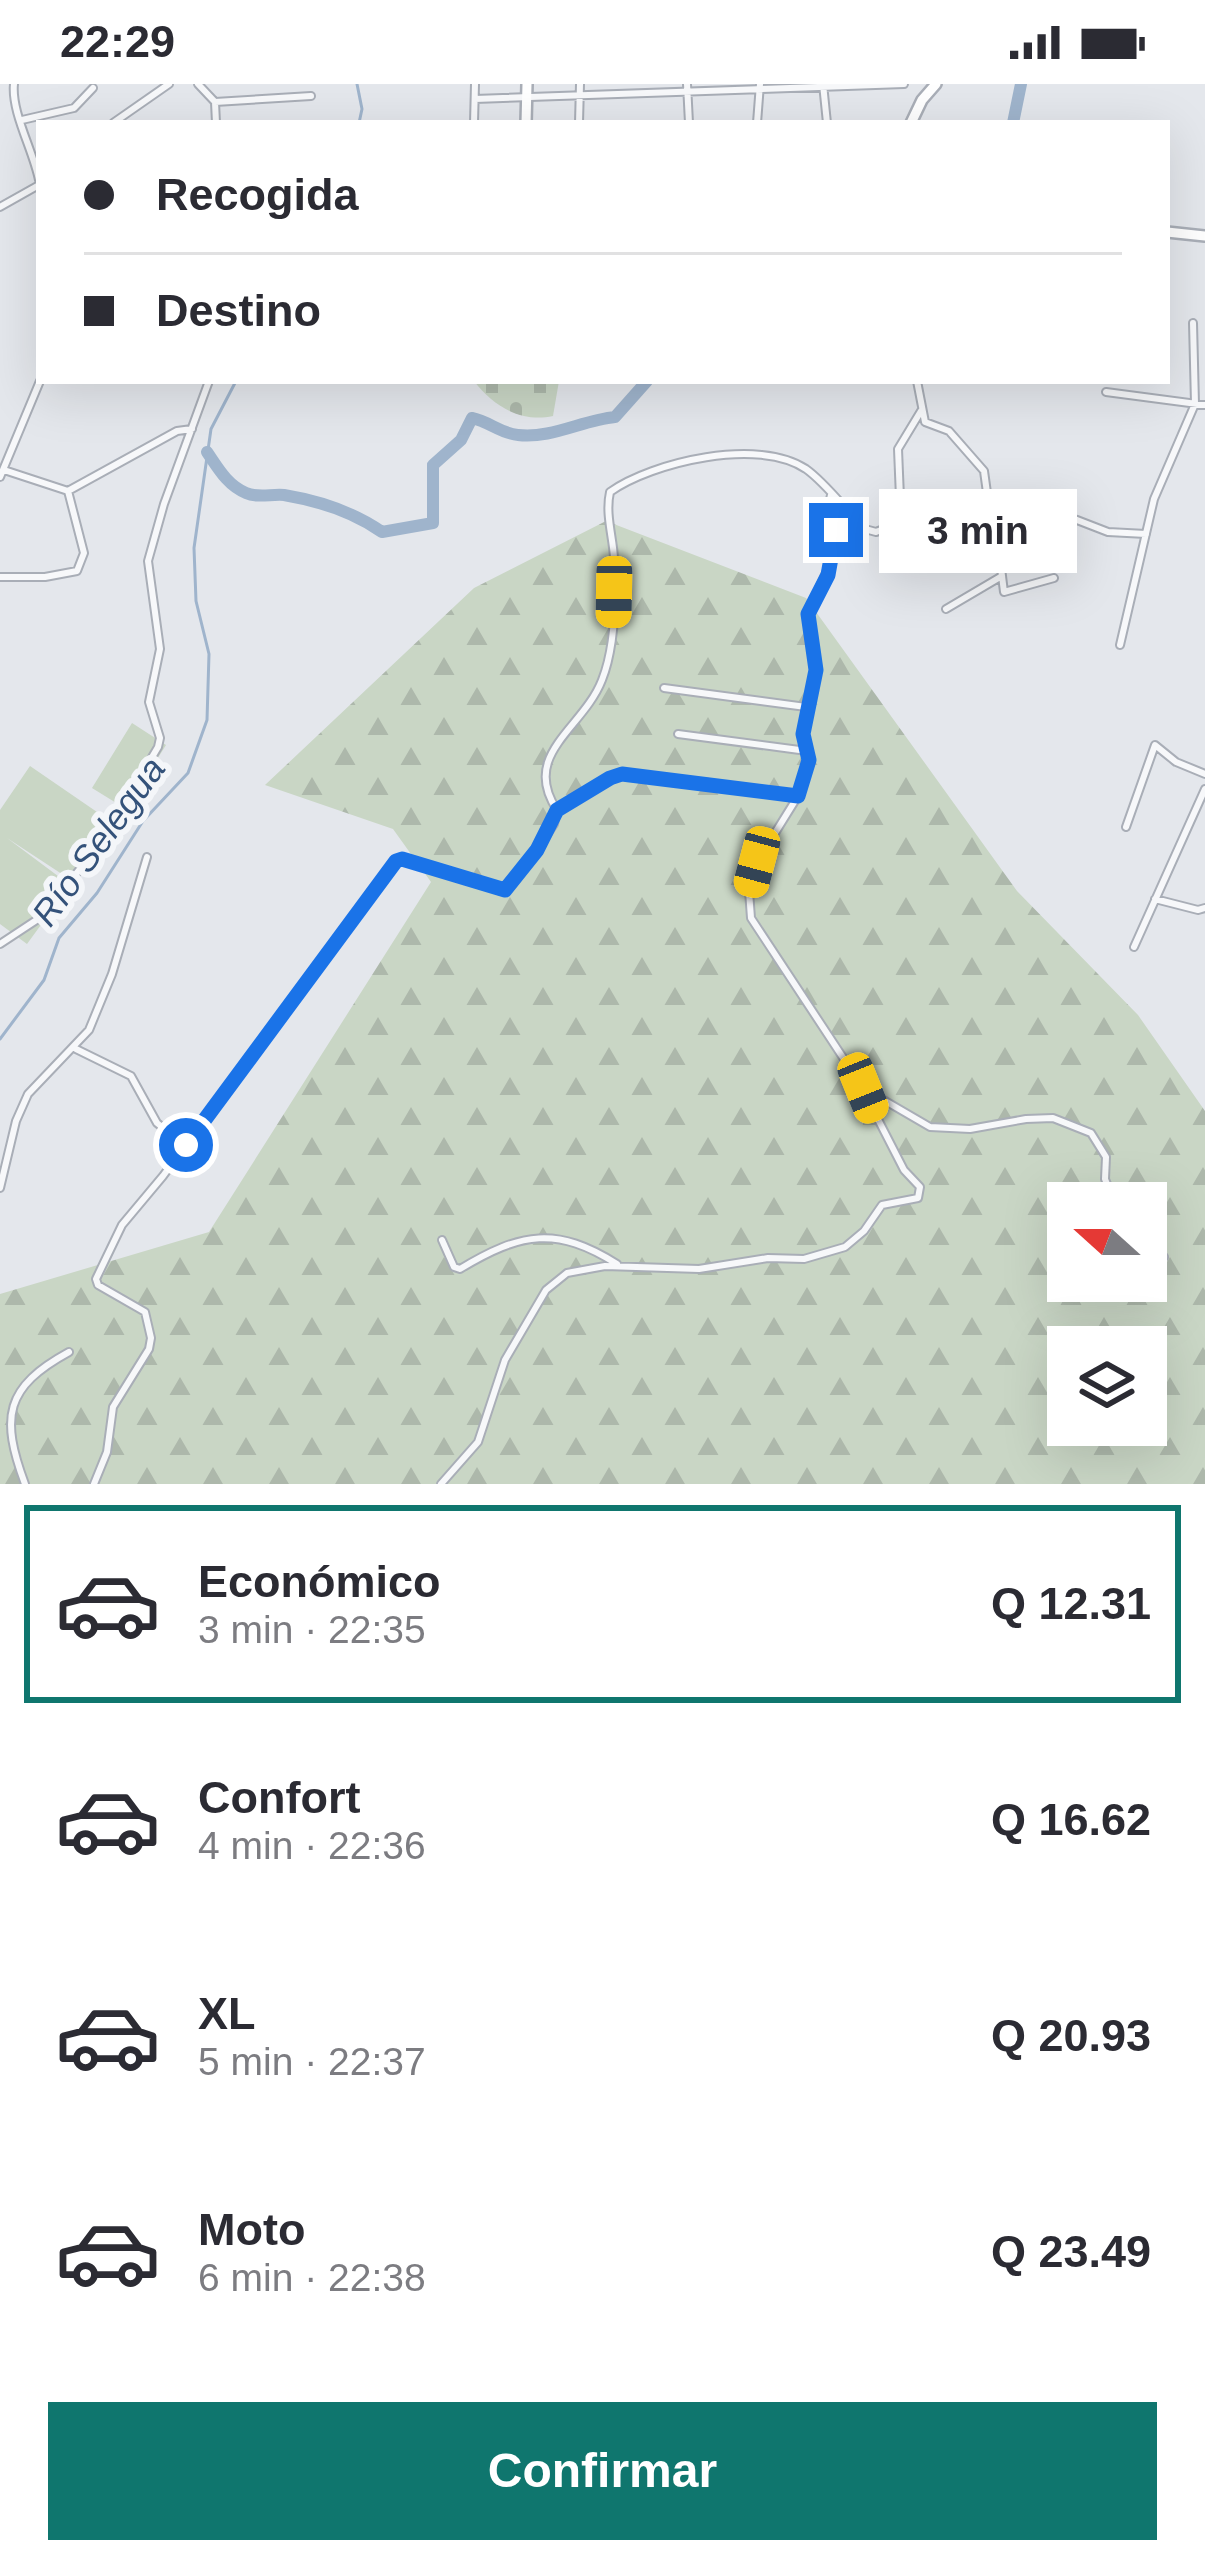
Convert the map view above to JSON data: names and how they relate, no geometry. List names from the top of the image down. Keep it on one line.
{"water":["Río Selegua"],"north":"left","page":{"status":"22:29","banner":["Recogida","Destino"],"bubble":"3 min","list":[{"name":"Económico","note":"3 min · 22:35","value":"Q 12.31"},{"name":"Confort","note":"4 min · 22:36","value":"Q 16.62"},{"name":"XL","note":"5 min · 22:37","value":"Q 20.93"},{"name":"Moto","note":"6 min · 22:38","value":"Q 23.49"}],"buttons":"Confirmar"}}
